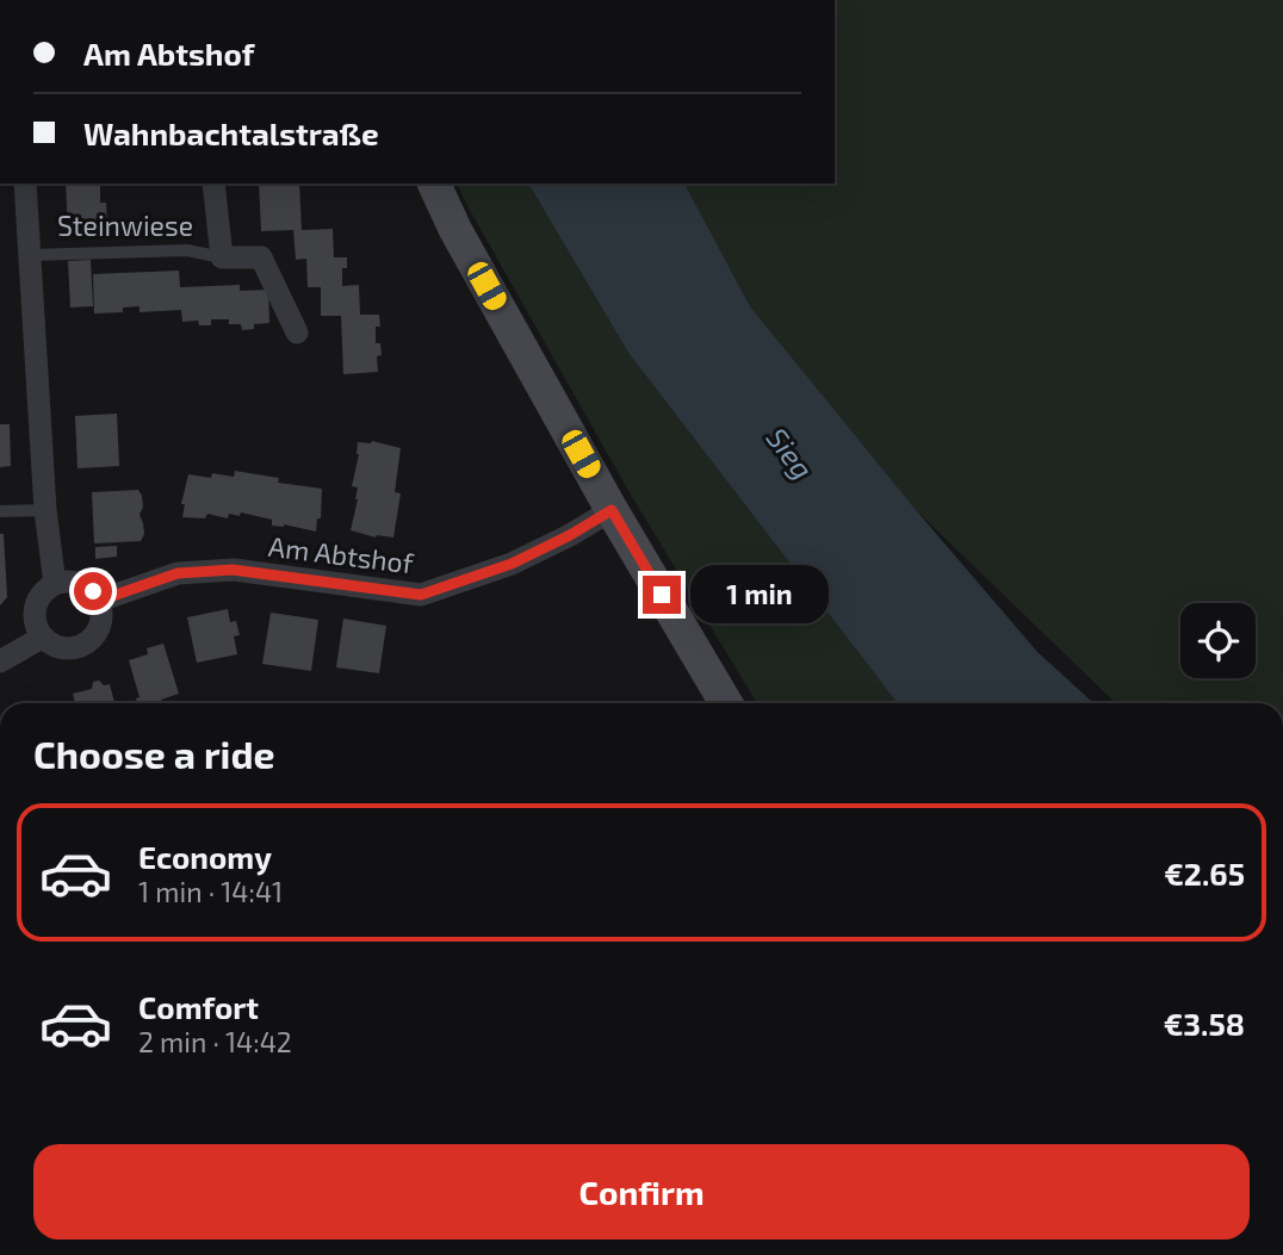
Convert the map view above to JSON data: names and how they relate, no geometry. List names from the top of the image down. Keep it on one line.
{"streets":{"street":["Steinwiese","Am Abtshof"]},"crossings":[["Steinwiese","Am Abtshof"]],"water":["Sieg"],"page":{"banner":["Am Abtshof","Wahnbachtalstraße"],"bubble":"1 min","heading":"Choose a ride","list":[{"name":"Economy","note":"1 min · 14:41","value":"€2.65"},{"name":"Comfort","note":"2 min · 14:42","value":"€3.58"}],"buttons":"Confirm"}}
